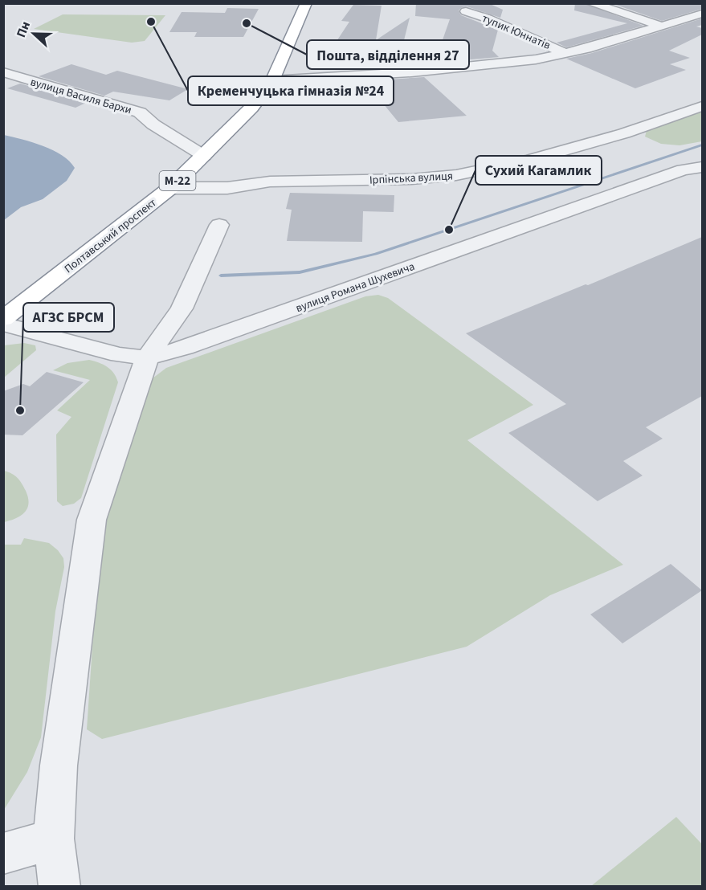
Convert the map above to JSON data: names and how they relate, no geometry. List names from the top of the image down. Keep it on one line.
{"streets":{"highway":["М-22","Полтавський проспект"],"street":["тупик Юннатів","вулиця Василя Бархи","Ірпінська вулиця","вулиця Романа Шухевича"]},"crossings":[["вулиця Василя Бархи","Полтавський проспект"],["Ірпінська вулиця","Полтавський проспект"]],"places":["Кременчуцька гімназія №24","Пошта, відділення 27","Сухий Кагамлик","АГЗС БРСМ"],"north":"left"}
